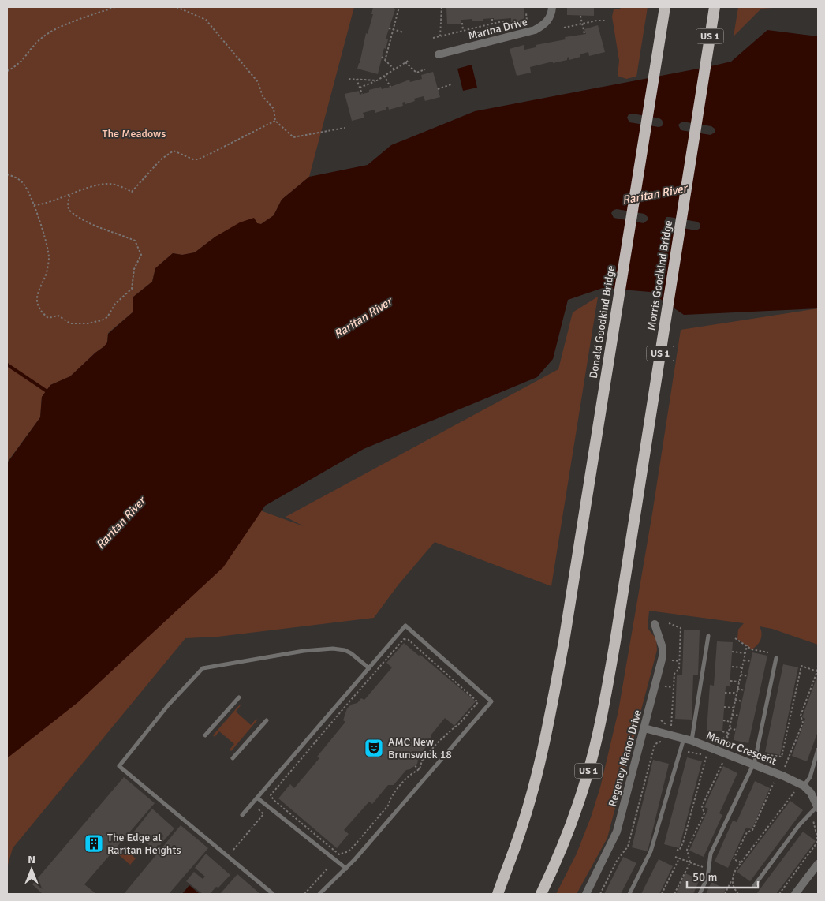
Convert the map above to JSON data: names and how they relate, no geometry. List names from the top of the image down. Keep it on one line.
{"streets":{"highway":["US 1","Morris Goodkind Bridge","Donald Goodkind Bridge"],"street":["Marina Drive","Manor Crescent","Regency Manor Drive"]},"crossings":[["Manor Crescent","Regency Manor Drive"]],"water":["Raritan River"],"parks":["The Meadows"],"places":{"theatre":["AMC New Brunswick 18"],"building":["The Edge at Raritan Heights"]},"scale_bar":"50 m","north":"top"}
